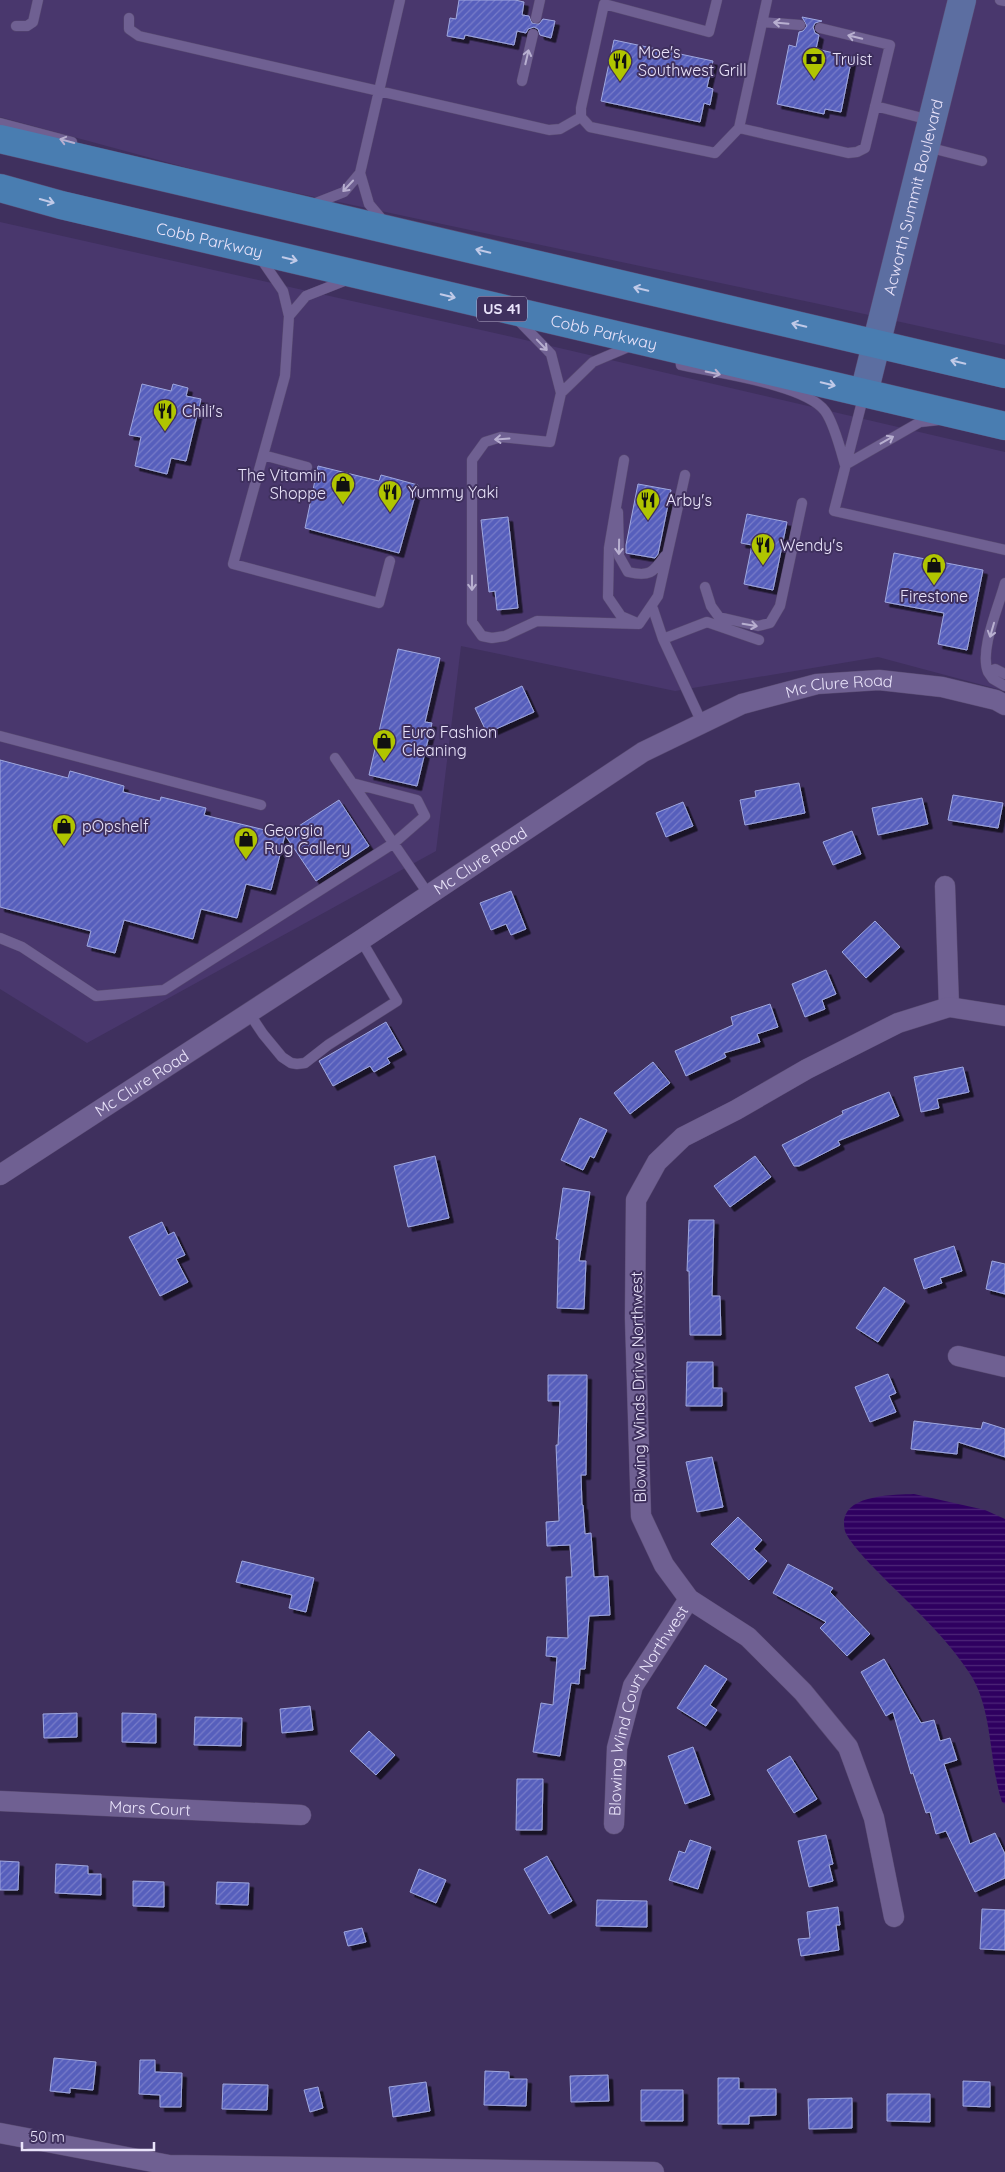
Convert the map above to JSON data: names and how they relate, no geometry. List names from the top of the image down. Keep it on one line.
{"streets":{"main road":["Cobb Parkway","US 41"],"street":["Acworth Summit Boulevard","Mc Clure Road","Blowing Winds Drive Northwest","Blowing Wind Court Northwest","Mars Court"]},"crossings":[["Acworth Summit Boulevard","Cobb Parkway"],["Blowing Winds Drive Northwest","Blowing Wind Court Northwest"]],"places":{"bank":["Truist"],"restaurant":["Moe's Southwest Grill","Chili's","Yummy Yaki","Arby's","Wendy's"],"shop":["The Vitamin Shoppe","Firestone","Euro Fashion Cleaning","pOpshelf","Georgia Rug Gallery"]},"scale_bar":"50 m"}
